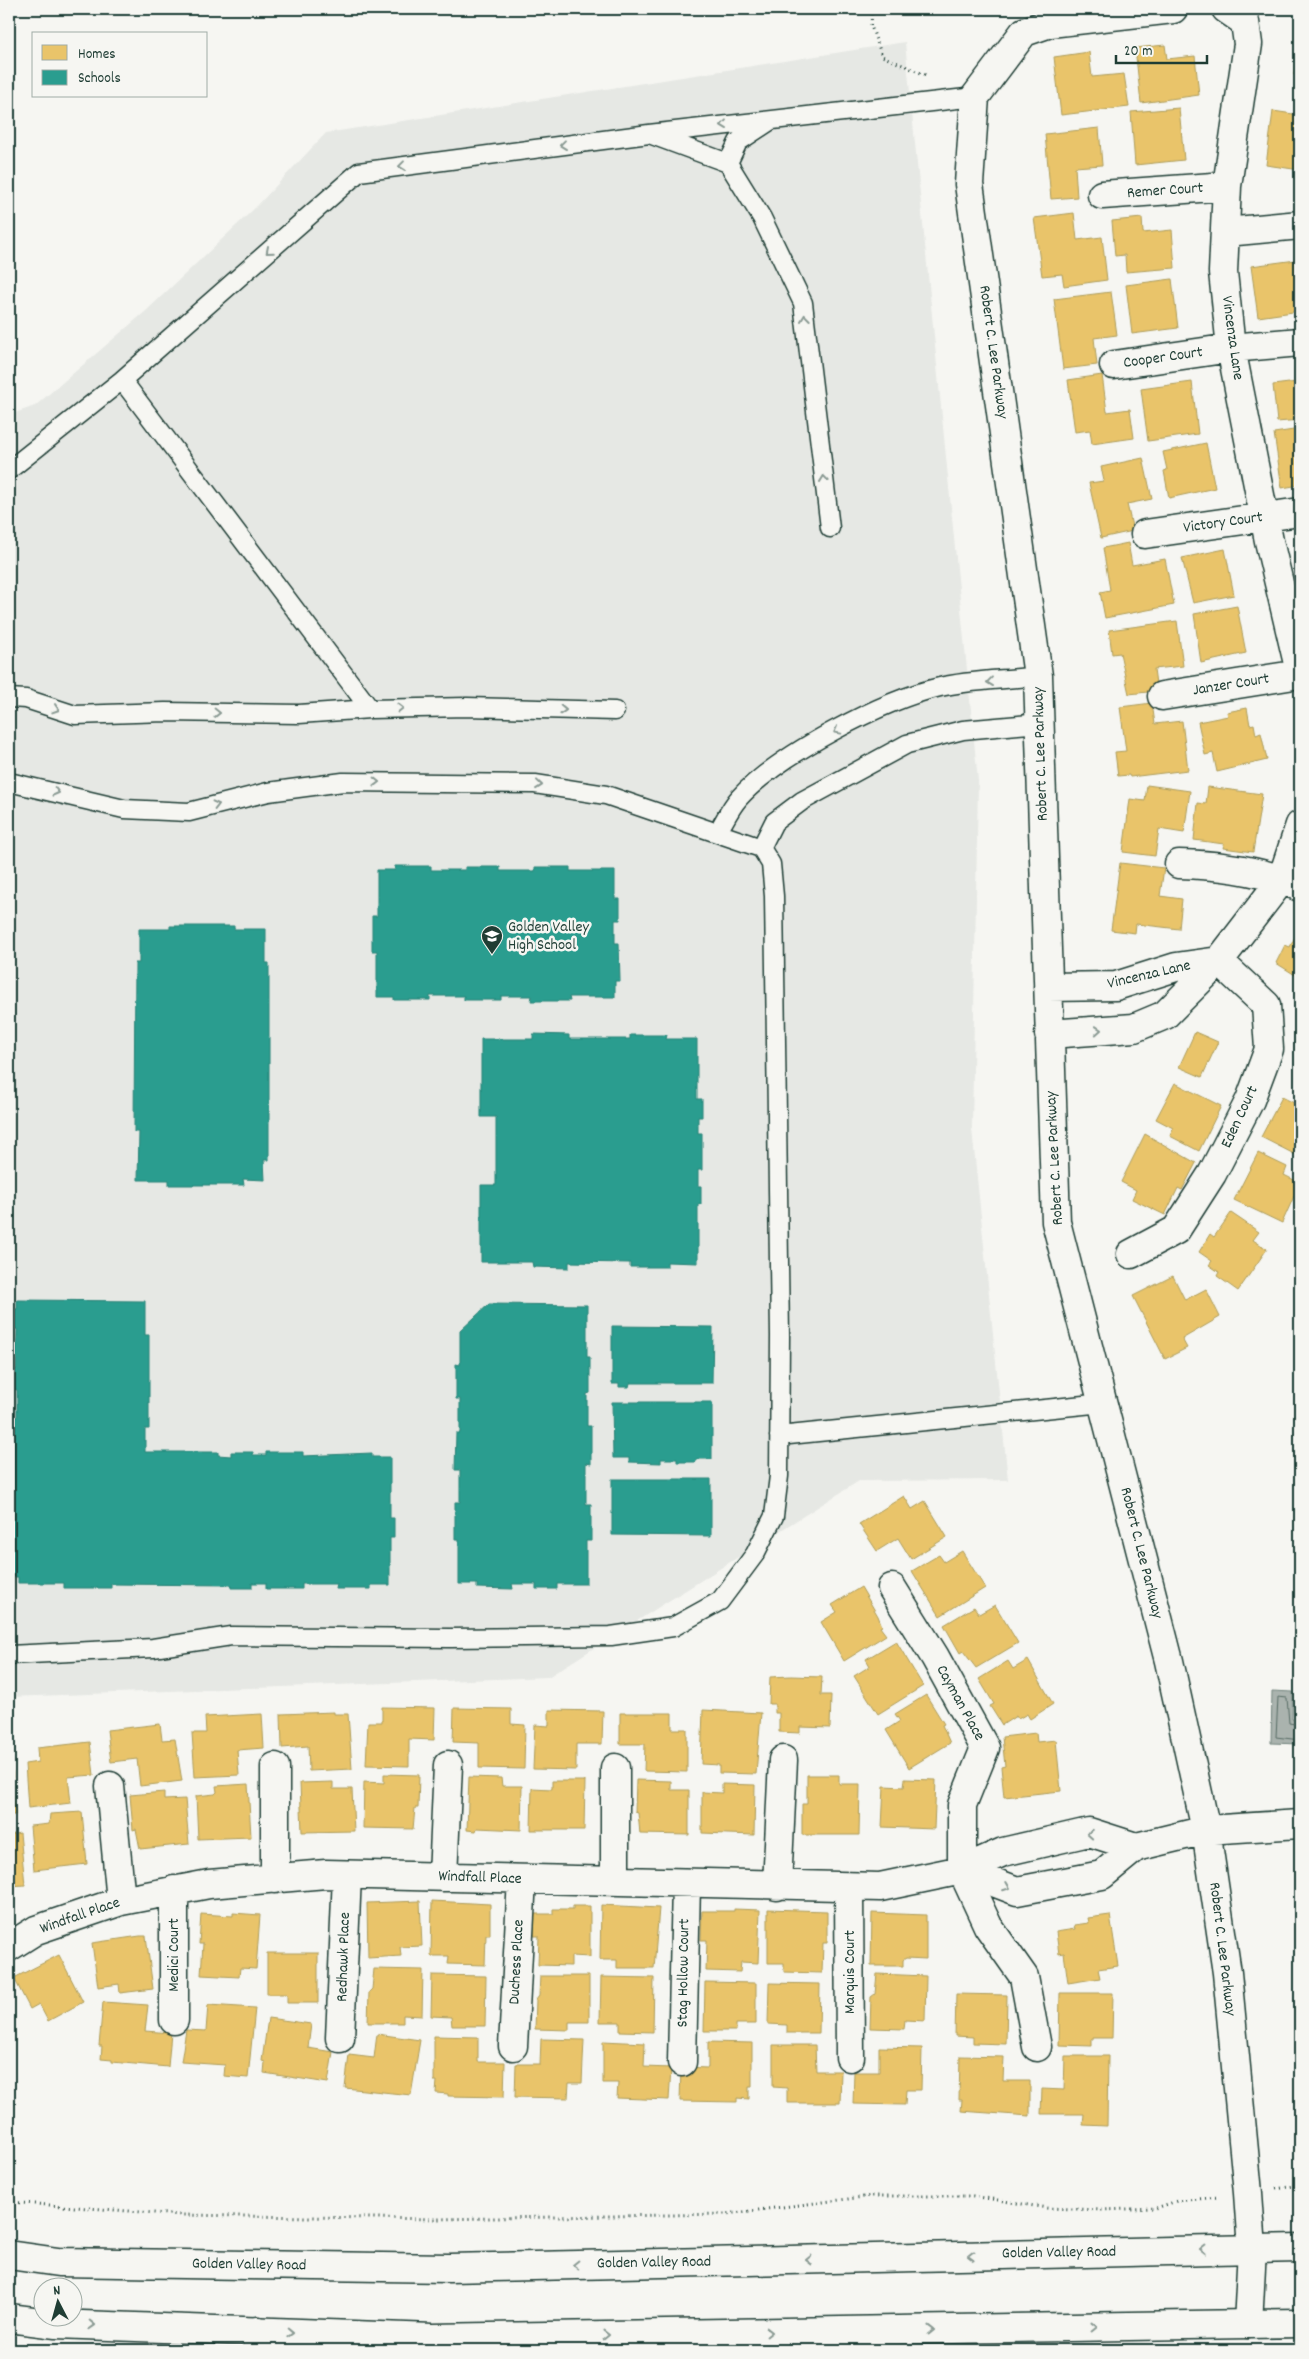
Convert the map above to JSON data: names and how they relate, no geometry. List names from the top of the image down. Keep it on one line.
{"streets":{"street":["Remer Court","Vincenza Lane","Robert C. Lee Parkway","Cooper Court","Victory Court","Janzer Court","Eden Court","Cayman Place","Windfall Place","Medici Court","Redhawk Place","Duchess Place","Marquis Court","Stag Hollow Court","Golden Valley Road"]},"crossings":[["Remer Court","Vincenza Lane"],["Vincenza Lane","Robert C. Lee Parkway"],["Vincenza Lane","Cooper Court"],["Vincenza Lane","Victory Court"],["Vincenza Lane","Janzer Court"],["Vincenza Lane","Eden Court"],["Robert C. Lee Parkway","Golden Valley Road"],["Cayman Place","Windfall Place"],["Windfall Place","Medici Court"],["Windfall Place","Redhawk Place"],["Windfall Place","Duchess Place"],["Windfall Place","Marquis Court"],["Windfall Place","Stag Hollow Court"]],"places":{"school or university":["Golden Valley High School"]},"legend":["Homes","Schools"],"scale_bar":"20 m","north":"top"}
